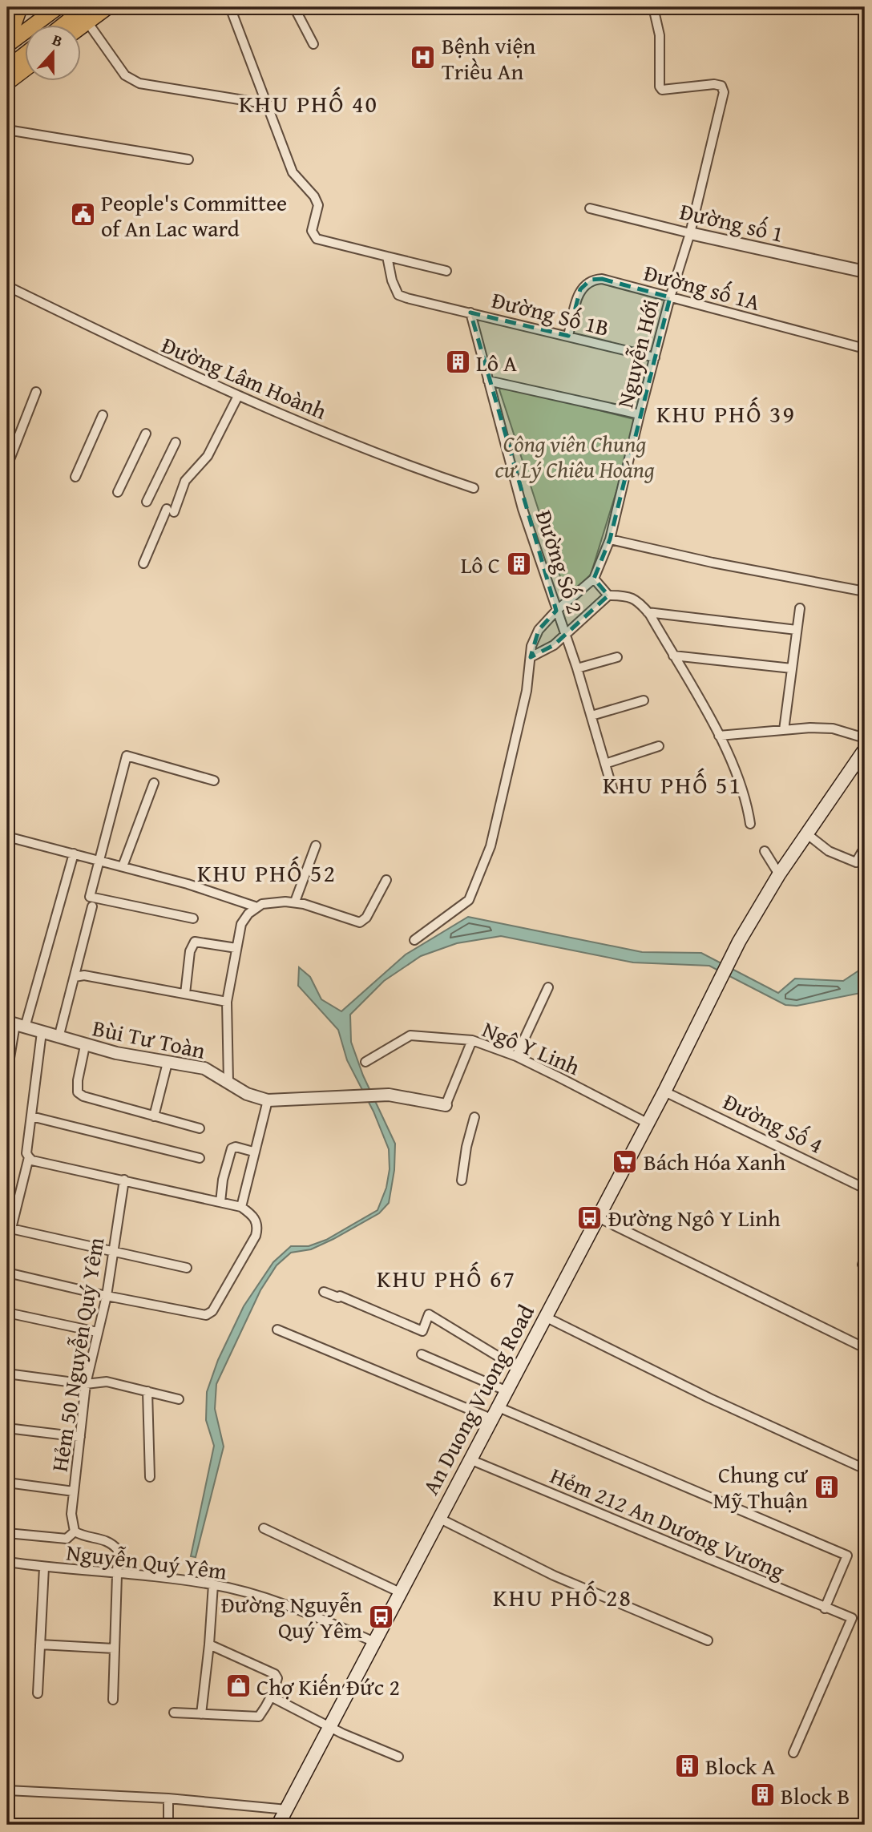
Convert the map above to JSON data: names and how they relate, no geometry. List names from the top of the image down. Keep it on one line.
{"streets":{"main road":["An Duong Vuong Road"],"street":["Đường số 1","Đường số 1A","Đường Số 1B","Nguyễn Hới","Đường Lâm Hoành","Đường Số 2","Bùi Tư Toàn","Ngô Y Linh","Đường Số 4","Hẻm 50 Nguyễn Quý Yêm","Hẻm 212 An Dương Vương","Nguyễn Quý Yêm"]},"crossings":[["Đường số 1","Nguyễn Hới"],["Đường số 1A","Đường Số 1B"],["Đường số 1A","Nguyễn Hới"],["Đường Số 1B","Nguyễn Hới"],["Đường Số 1B","Đường Số 2"],["Nguyễn Hới","Đường Số 2"],["Ngô Y Linh","An Duong Vuong Road"],["Đường Số 4","An Duong Vuong Road"],["An Duong Vuong Road","Hẻm 212 An Dương Vương"],["An Duong Vuong Road","Nguyễn Quý Yêm"]],"districts":["KHU PHỐ 40","KHU PHỐ 39","KHU PHỐ 51","KHU PHỐ 52","KHU PHỐ 67","KHU PHỐ 28"],"parks":["Công viên Chung cư Lý Chiêu Hoàng"],"places":{"hospital":["Bệnh viện Triều An"],"public building":["People's Committee of An Lac ward"],"building":["Lô A","Lô C","Chung cư Mỹ Thuận","Block A","Block B"],"supermarket":["Bách Hóa Xanh"],"bus stop":["Đường Ngô Y Linh","Đường Nguyễn Quý Yêm"],"shop":["Chợ Kiến Đức 2"]},"north":"top"}
